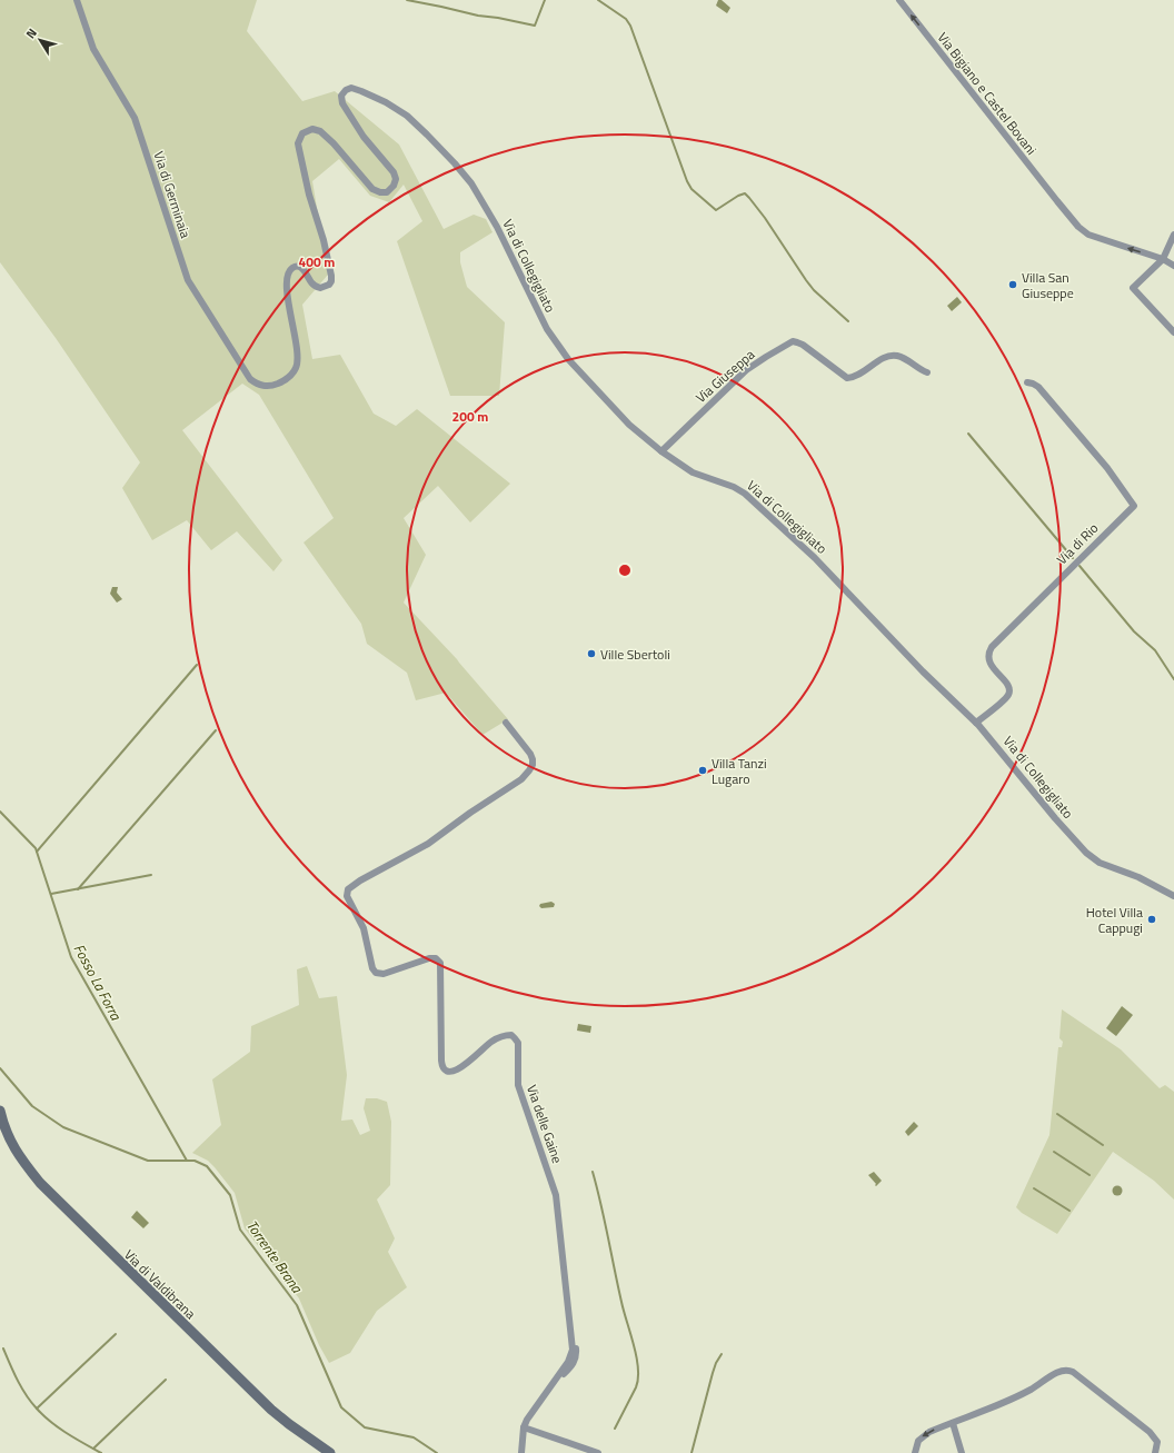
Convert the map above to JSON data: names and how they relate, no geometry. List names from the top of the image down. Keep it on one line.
{"streets":{"street":["Via Bigiano e Castel Bovani","Via di Germinaia","Via di Collegigliato","Via Giuseppa","Via di Rio","Via delle Gaine","Via di Valdibrana"]},"crossings":[["Via di Germinaia","Via di Collegigliato"],["Via di Collegigliato","Via Giuseppa"],["Via di Collegigliato","Via di Rio"]],"one_way":["Via Bigiano e Castel Bovani"],"water":["Fosso La Forra","Torrente Brana"],"places":["Villa San Giuseppe","Ville Sbertoli","Villa Tanzi Lugaro","Hotel Villa Cappugi"],"north":"top left","rings":["400 m","200 m"]}
